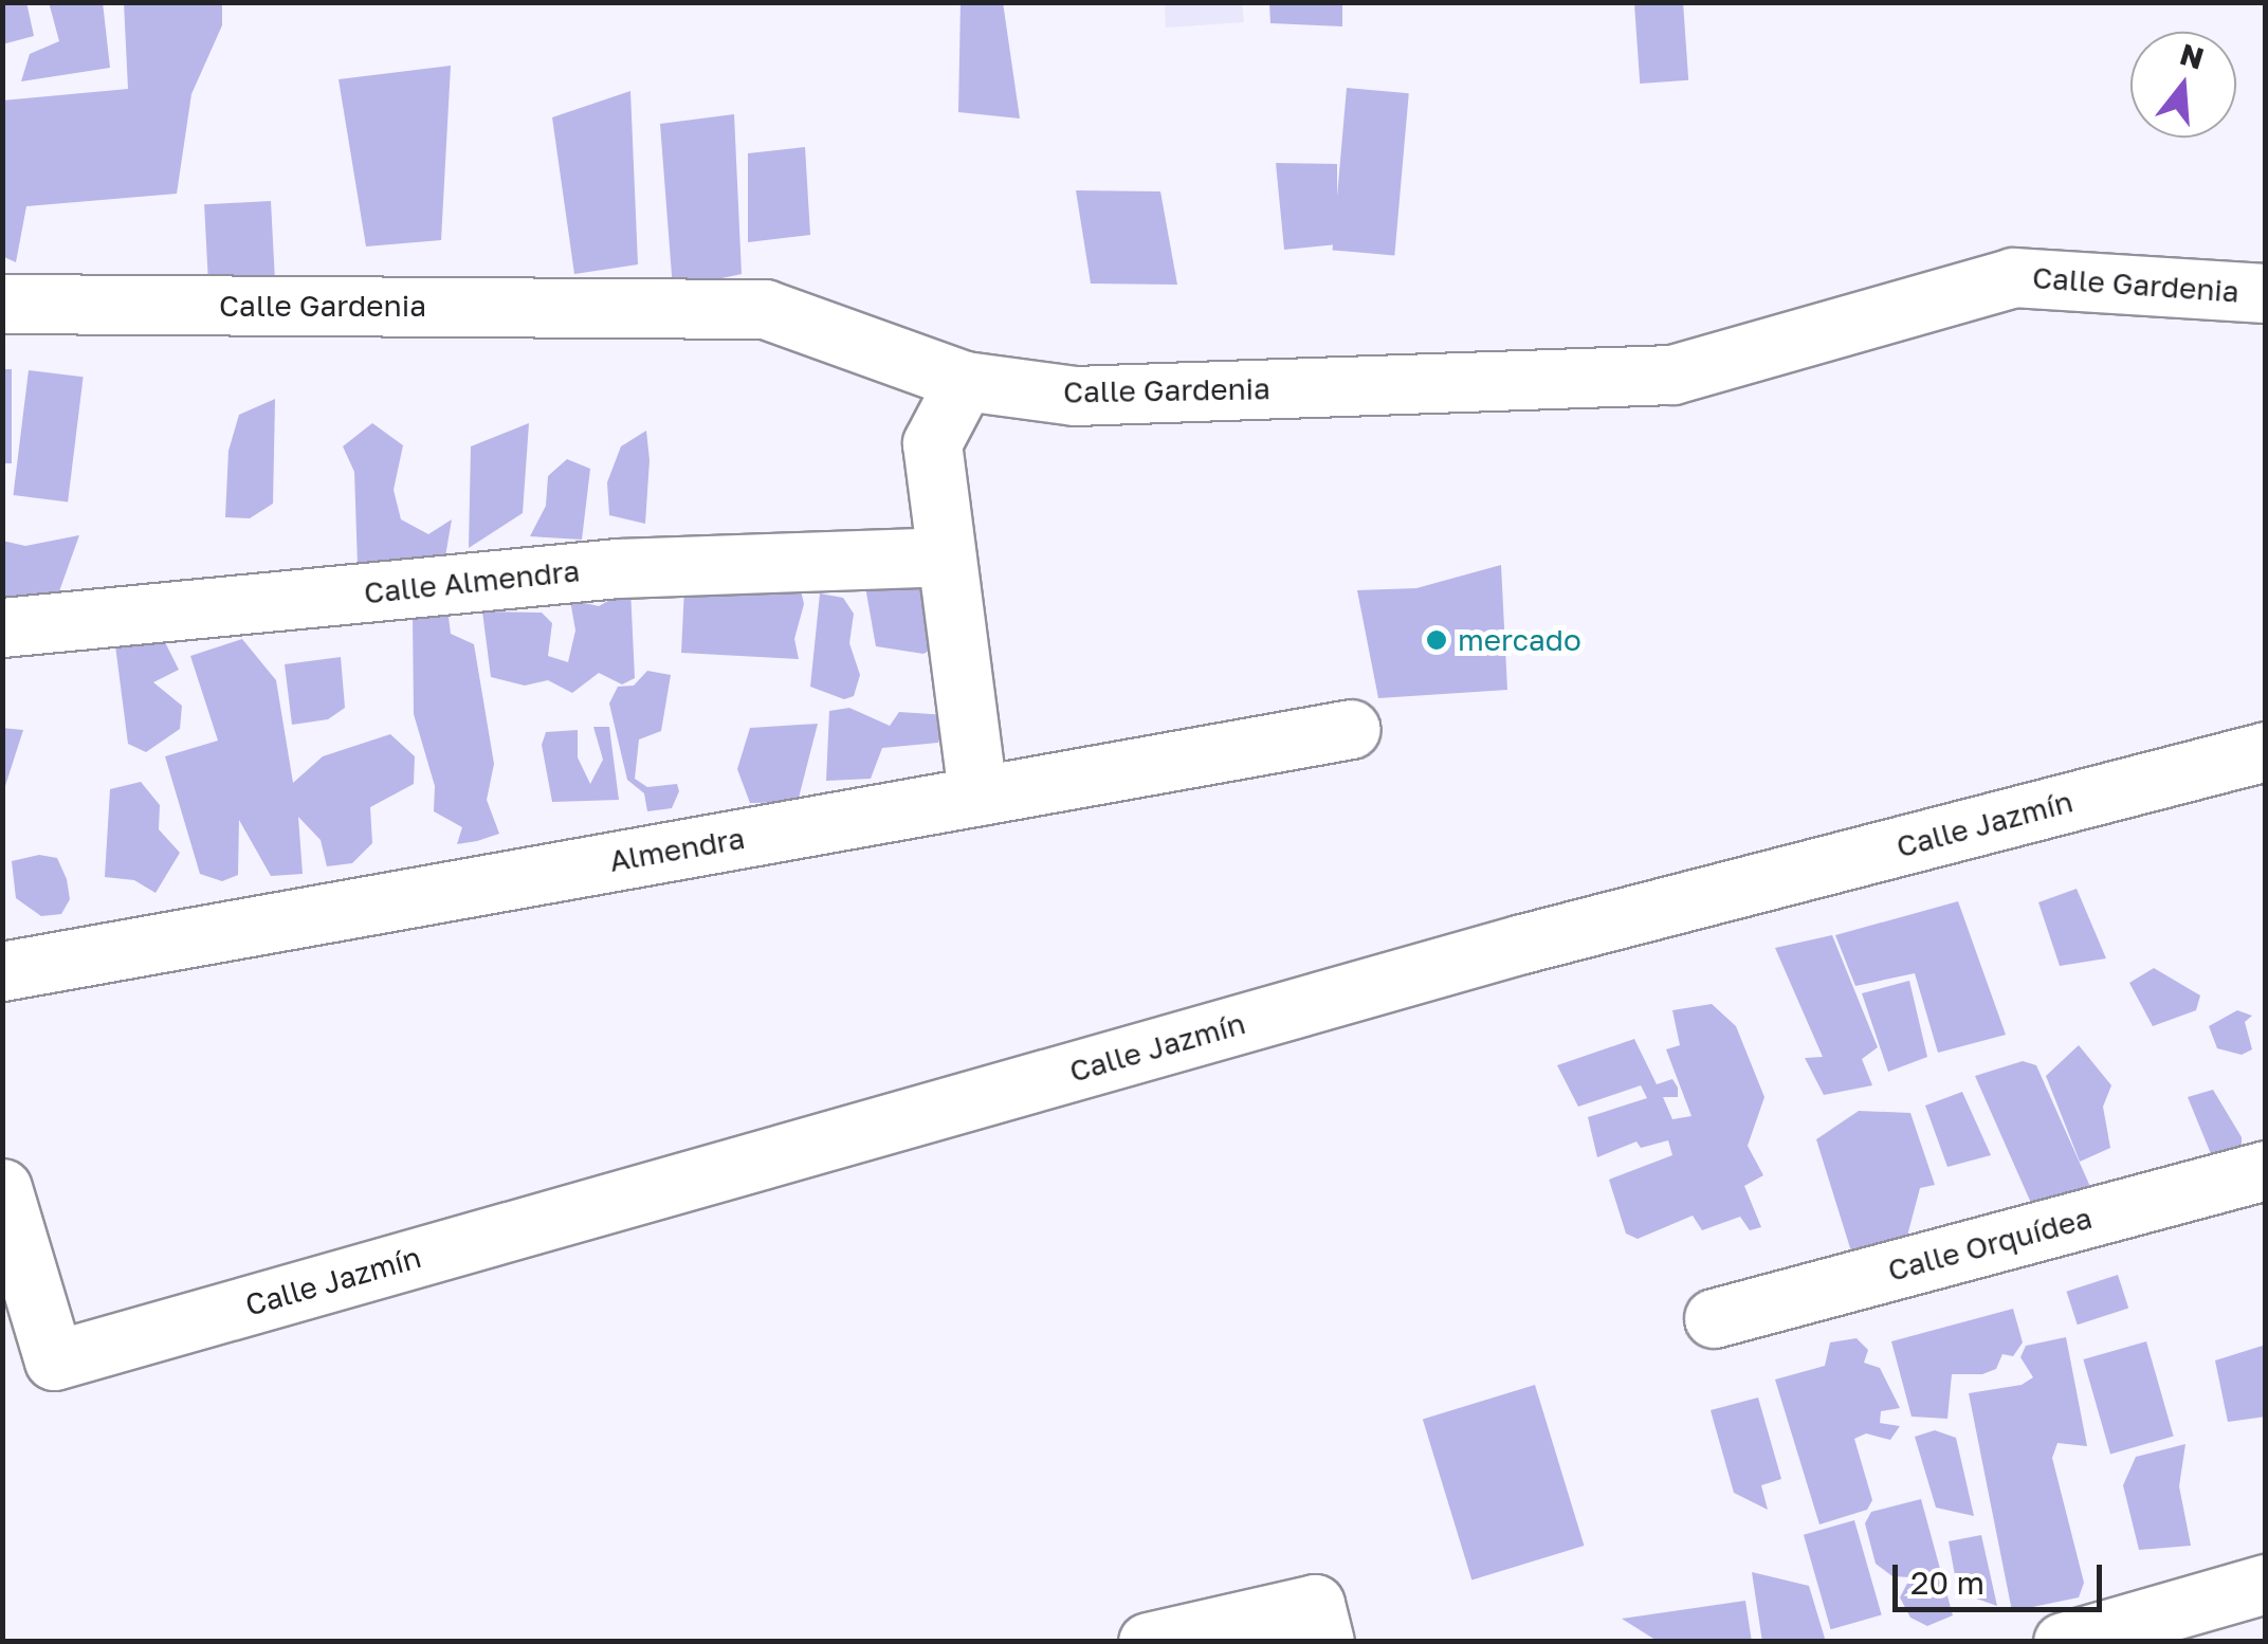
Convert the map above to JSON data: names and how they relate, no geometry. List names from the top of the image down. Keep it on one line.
{"streets":{"street":["Calle Gardenia","Calle Almendra","Calle Jazmín","Almendra","Calle Orquídea"]},"places":["mercado"],"scale_bar":"20 m","north":"top"}
